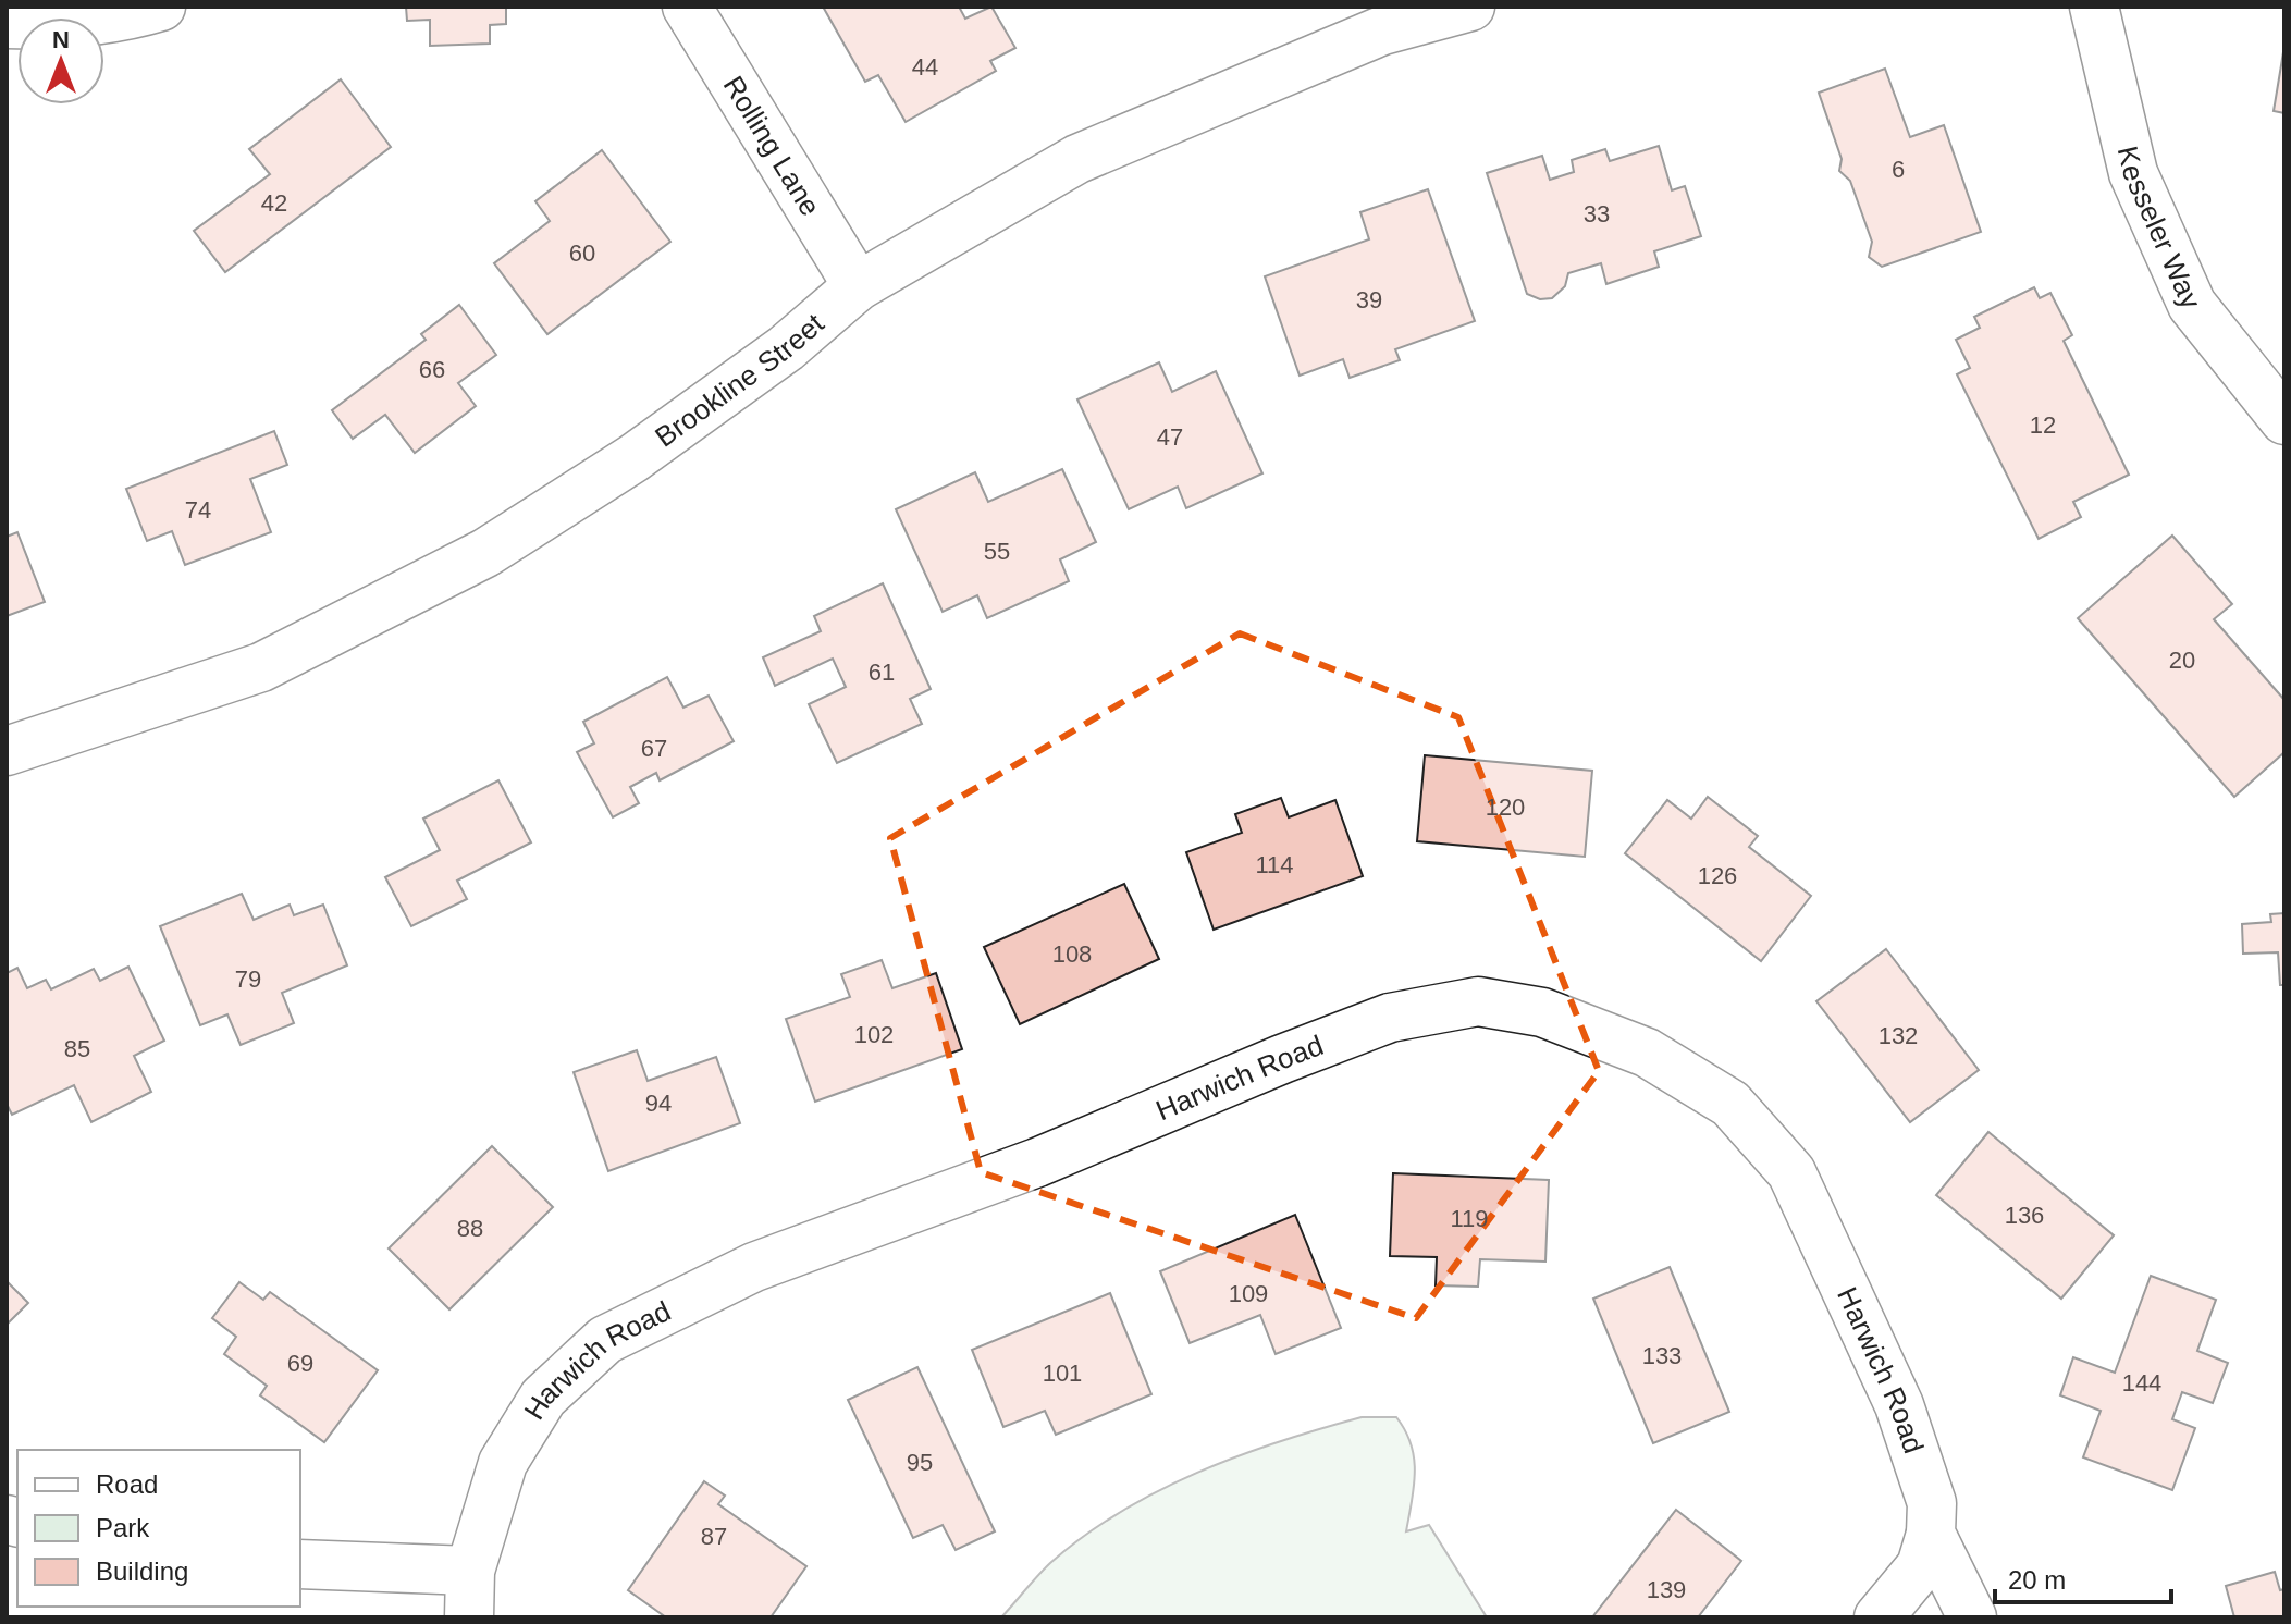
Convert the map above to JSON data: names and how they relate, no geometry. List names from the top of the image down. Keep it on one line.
{"streets":{"street":["Rolling Lane","Kesseler Way","Brookline Street","Harwich Road"]},"crossings":[["Rolling Lane","Brookline Street"]],"house_numbers":["44","6","42","33","60","39","66","12","47","74","55","20","61","67","120","114","126","108","79","102","132","85","94","136","119","88","109","133","69","101","144","95","87","139"],"legend":["Road","Park","Building"],"scale_bar":"20 m","north":"top"}
